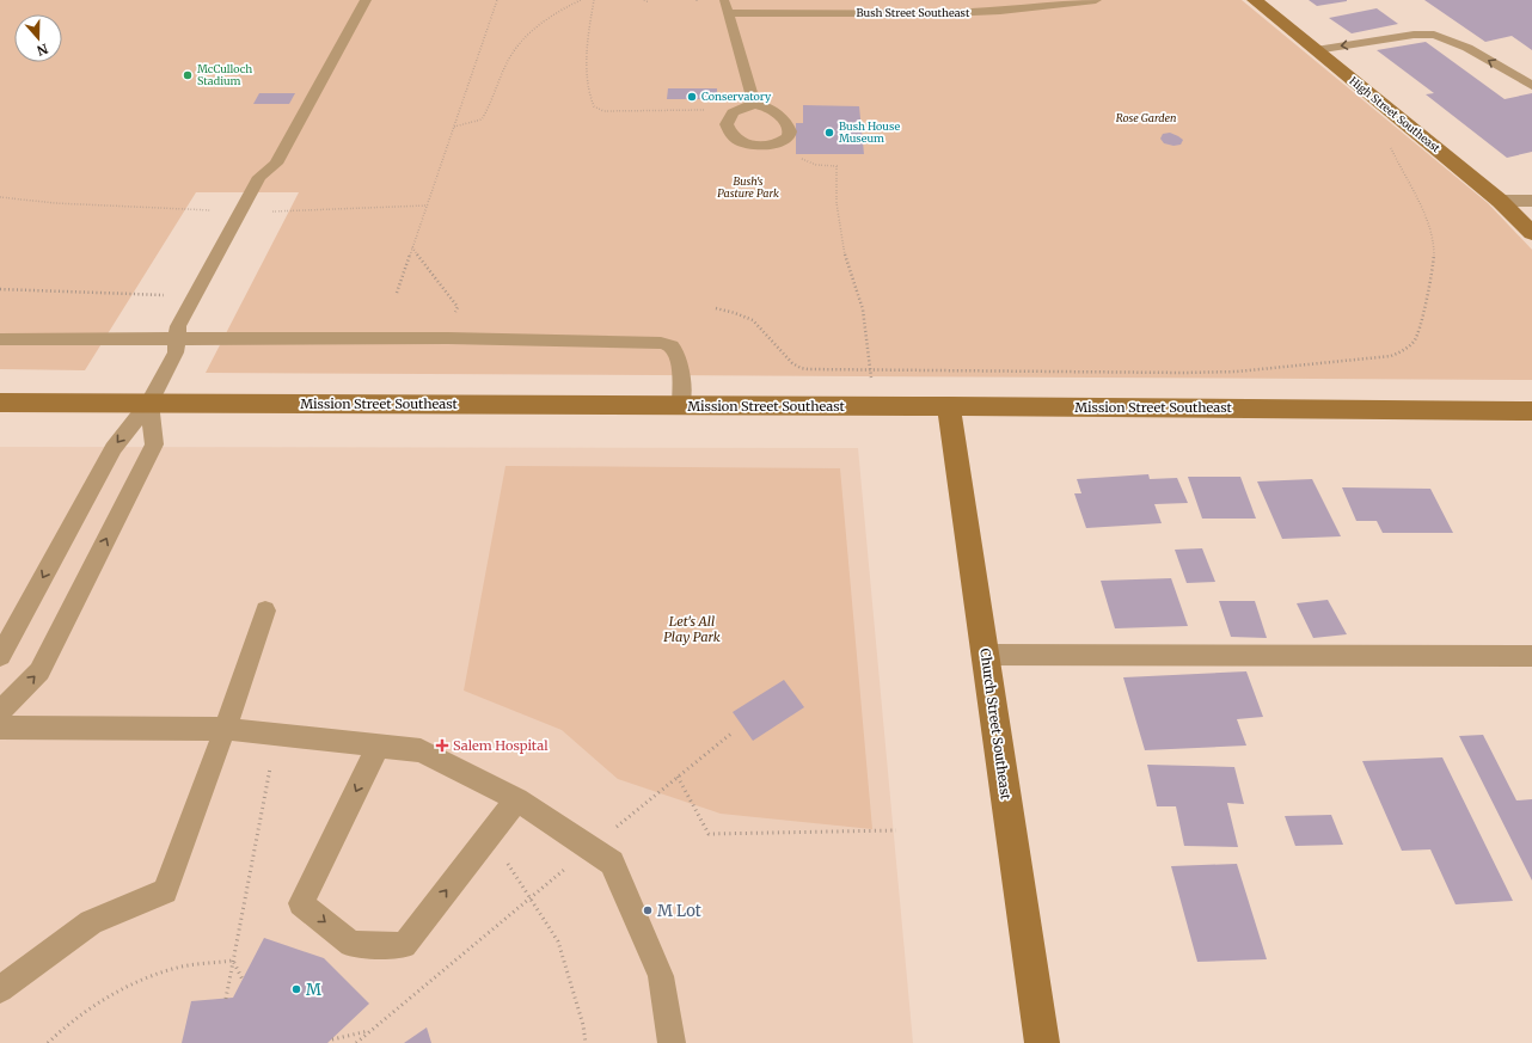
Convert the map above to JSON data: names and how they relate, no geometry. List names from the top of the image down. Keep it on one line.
{"streets":{"main road":["High Street Southeast","Mission Street Southeast","Church Street Southeast"],"lane":["Bush Street Southeast"]},"crossings":[["Mission Street Southeast","Church Street Southeast"]],"parks":["Rose Garden","Bush's Pasture Park","Let's All Play Park"],"places":{"other":["McCulloch Stadium","Conservatory","Bush House Museum","M Lot","M"],"health":["Salem Hospital"]},"north":"bottom"}
